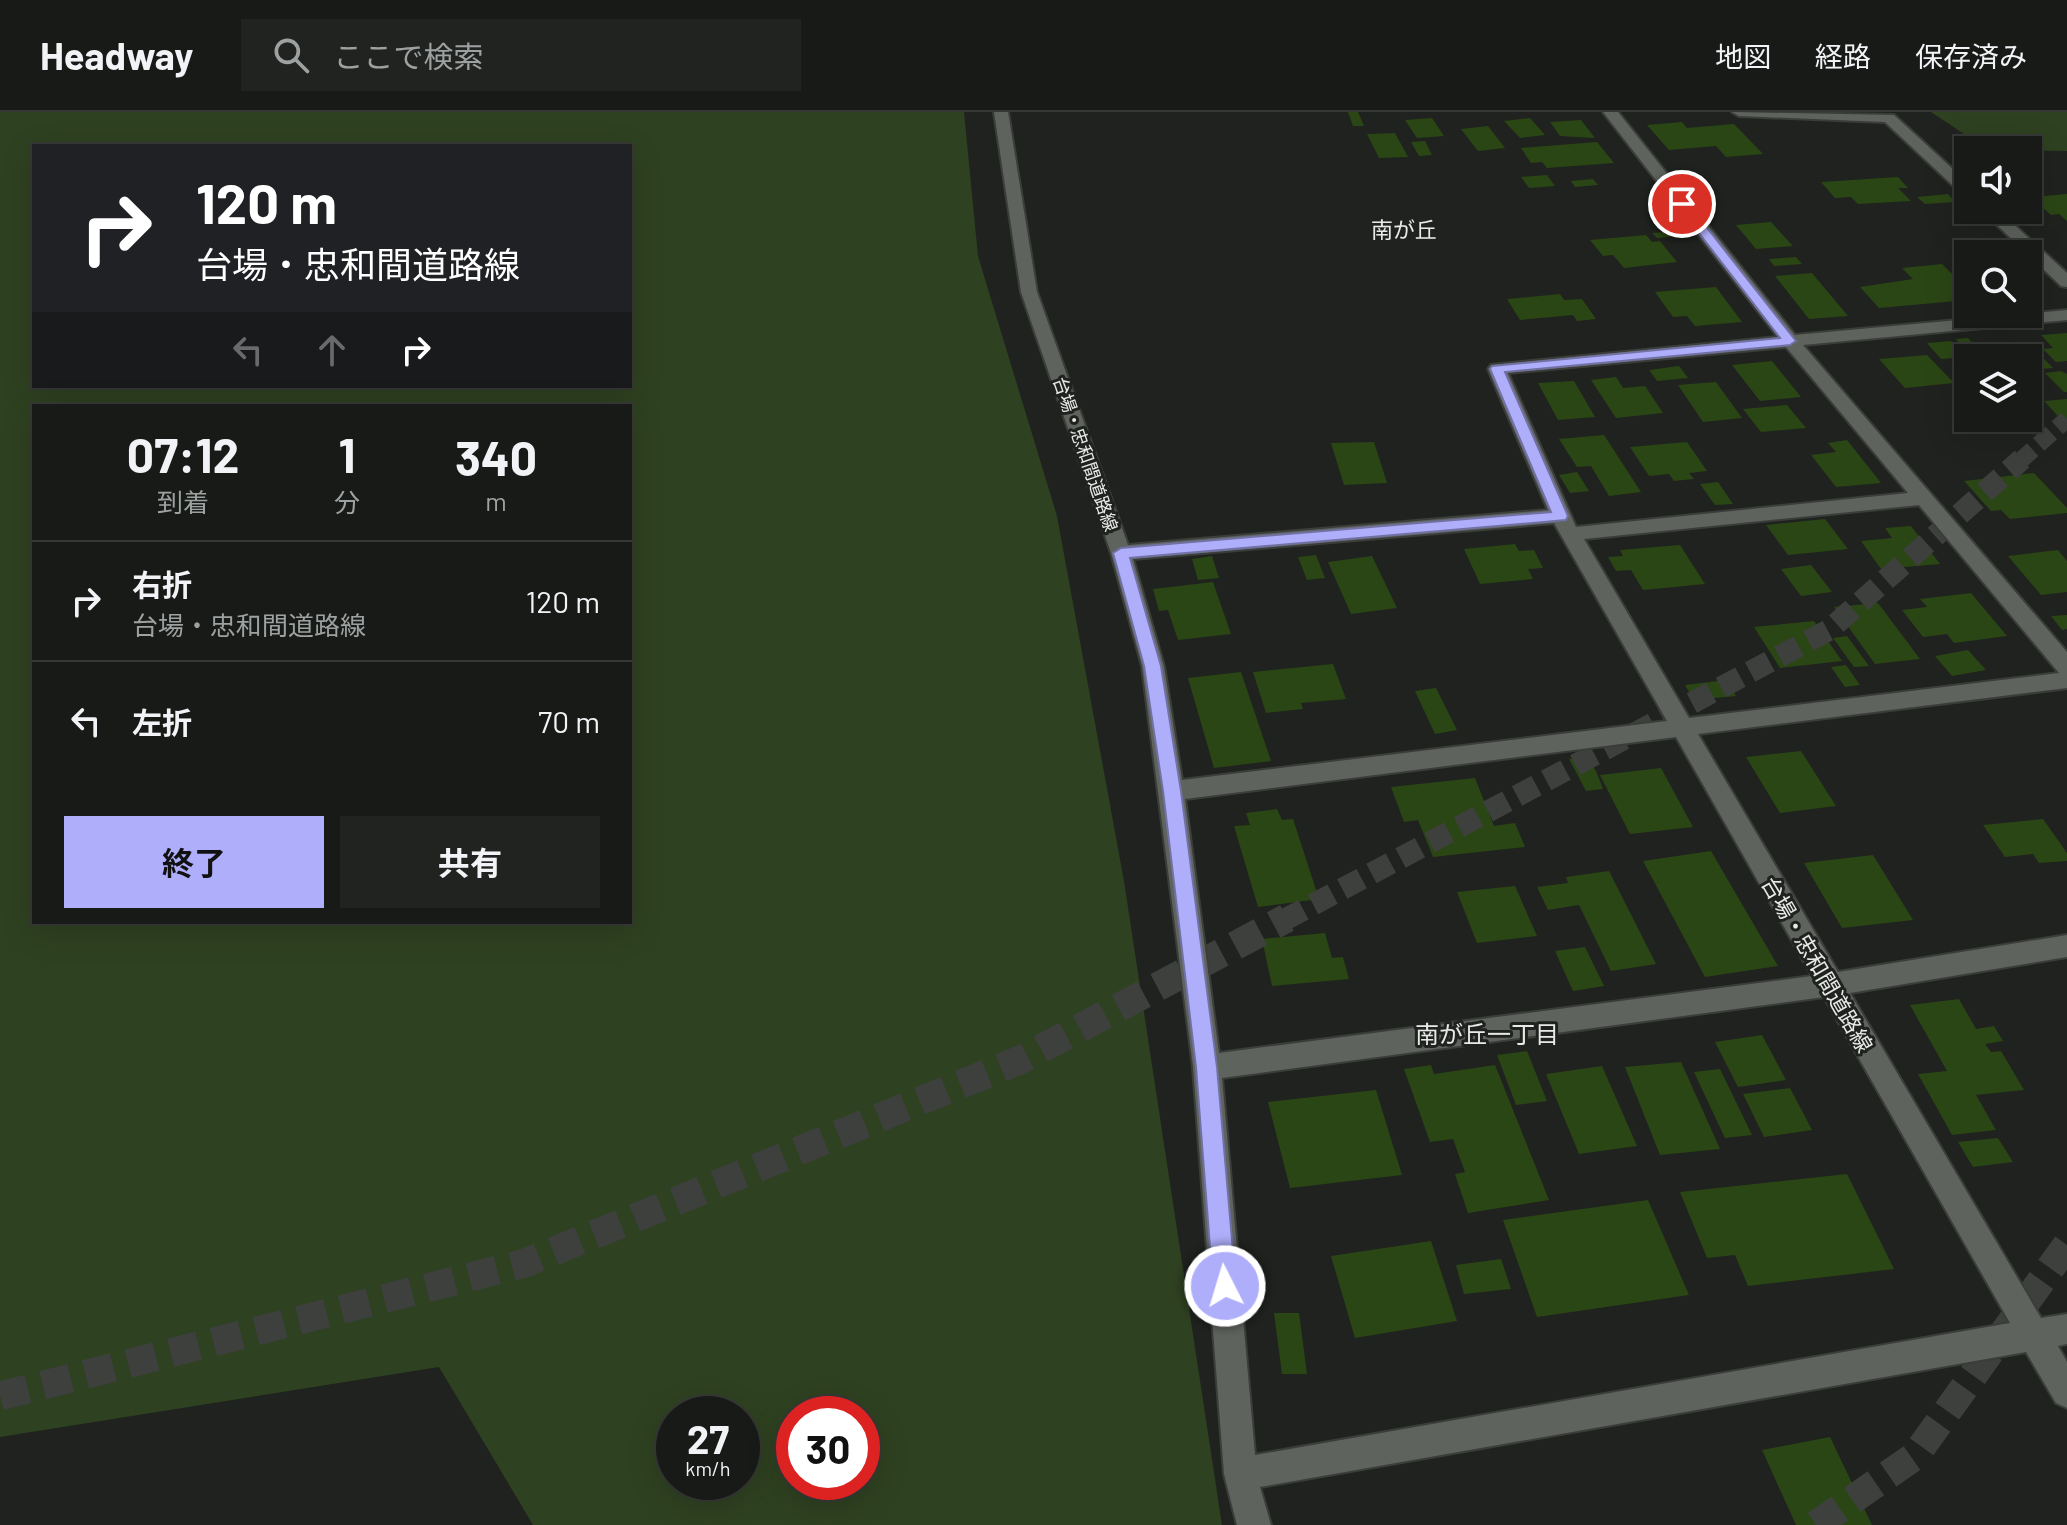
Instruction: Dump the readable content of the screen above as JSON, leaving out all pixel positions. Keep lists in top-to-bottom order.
{
  "streets": {
    "street": ["台場・忠和間道路線"]
  },
  "districts": ["南が丘", "南が丘一丁目"],
  "page": {
    "header": "Headway",
    "search": "ここで検索",
    "nav": ["地図", "経路", "保存済み"],
    "turn": ["120 m", "台場・忠和間道路線"],
    "eta": [
      "07:12",
      "到着",
      "1",
      "分",
      "340",
      "m"
    ],
    "list": [
      {
        "name": "右折",
        "note": "台場・忠和間道路線",
        "value": "120 m"
      },
      {
        "name": "左折",
        "value": "70 m"
      }
    ],
    "buttons": ["終了", "共有"],
    "speed": "27 km/h",
    "limit": "30"
  }
}
